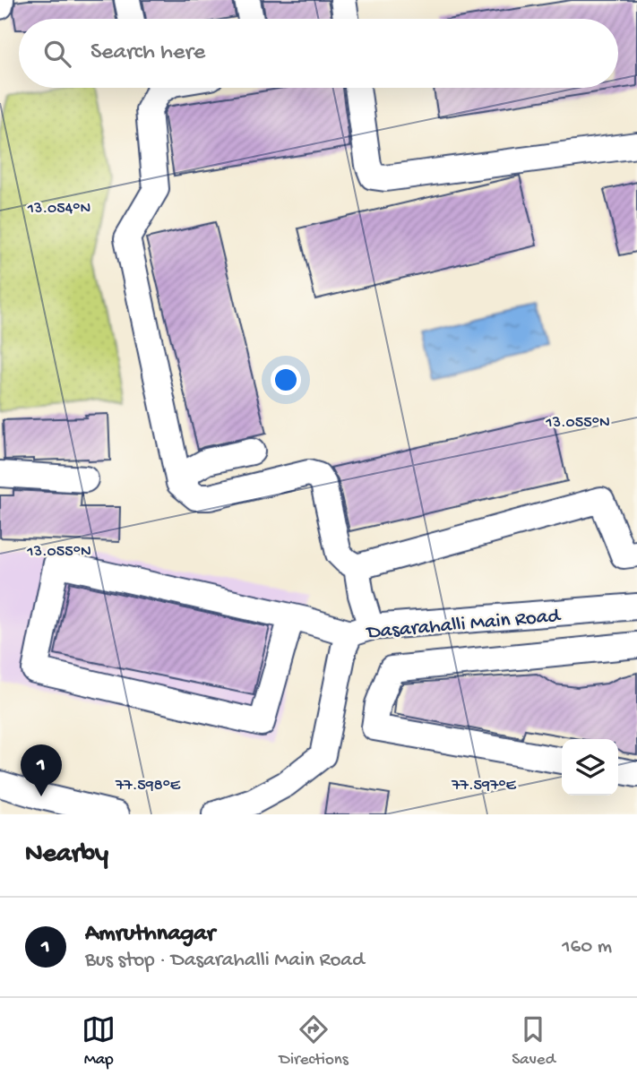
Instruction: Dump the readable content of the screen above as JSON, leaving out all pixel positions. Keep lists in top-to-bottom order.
{
  "streets": {
    "street": ["Dasarahalli Main Road"]
  },
  "page": {
    "search": "Search here",
    "pins": "1",
    "heading": "Nearby",
    "list": [
      {
        "mark": "1",
        "name": "Amruthnagar",
        "note": "Bus stop · Dasarahalli Main Road",
        "value": "160 m"
      }
    ],
    "nav": ["Map", "Directions", "Saved"]
  },
  "coordinates": [
    "13.054°N",
    "13.055°N",
    "77.598°E",
    "77.597°E"
  ]
}
